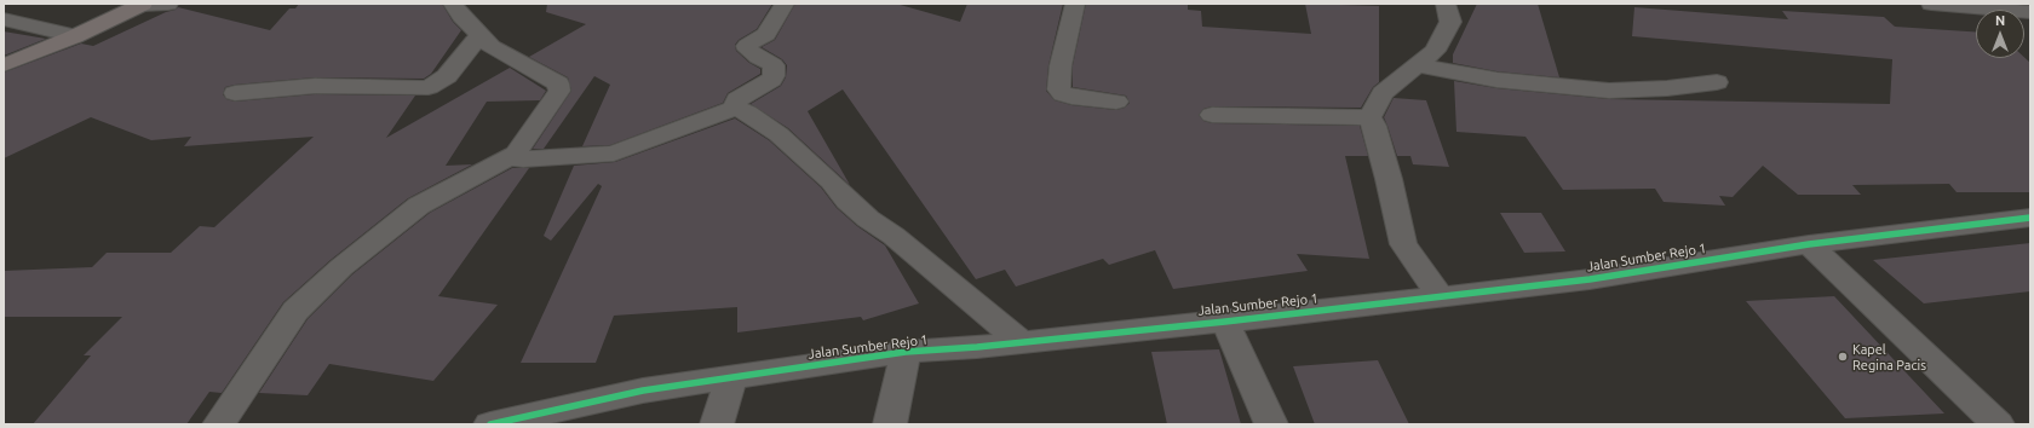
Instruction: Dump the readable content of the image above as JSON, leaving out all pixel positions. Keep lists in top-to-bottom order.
{
  "streets": {
    "street": ["Jalan Sumber Rejo 1"]
  },
  "places": ["Kapel Regina Pacis"],
  "north": "top"
}
